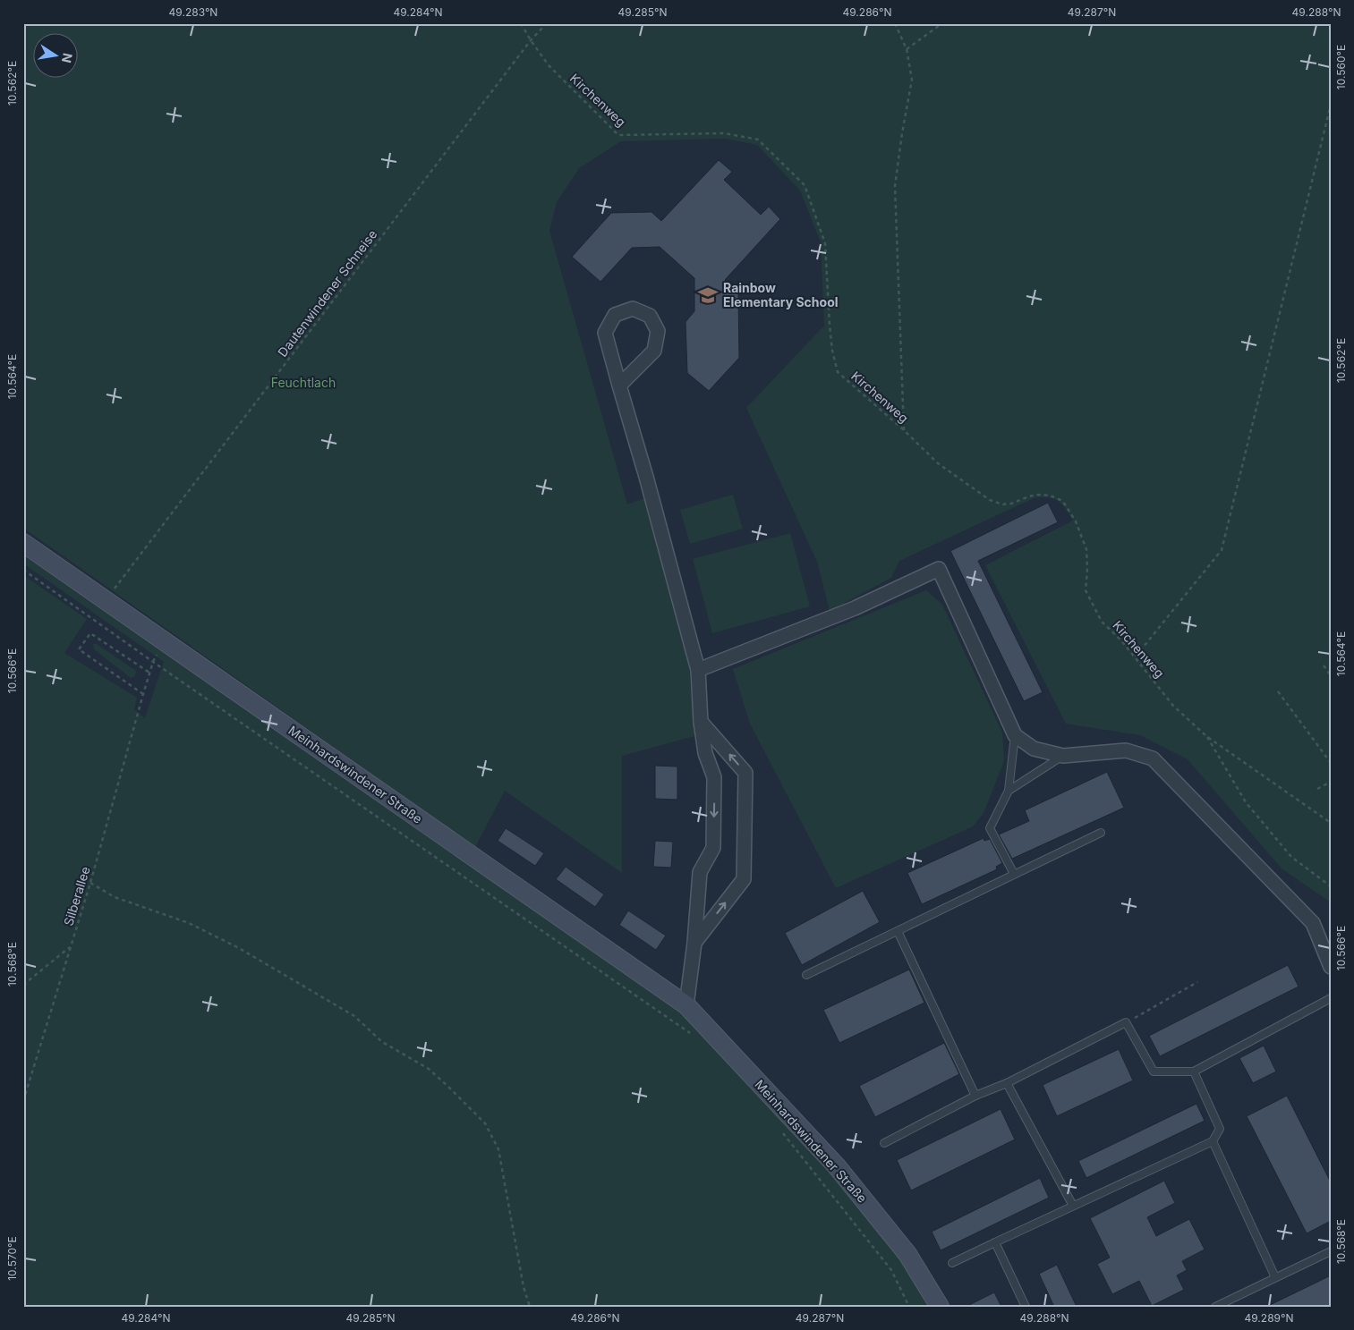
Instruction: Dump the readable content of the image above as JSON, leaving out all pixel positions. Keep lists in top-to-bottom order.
{
  "streets": {
    "street": ["Meinhardswindener Straße"],
    "path": ["Kirchenweg", "Dautenwindener Schneise", "Silberallee"]
  },
  "crossings": [
    ["Kirchenweg", "Dautenwindener Schneise"],
    ["Dautenwindener Schneise", "Meinhardswindener Straße"],
    ["Meinhardswindener Straße", "Silberallee"]
  ],
  "parks": ["Feuchtlach"],
  "places": {
    "school or university": ["Rainbow Elementary School"]
  },
  "north": "right",
  "coordinates": [
    "49.283°N",
    "49.284°N",
    "49.285°N",
    "49.286°N",
    "49.287°N",
    "49.288°N",
    "10.560°E",
    "10.562°E",
    "10.564°E",
    "10.566°E",
    "10.568°E",
    "10.570°E",
    "49.289°N"
  ]
}
